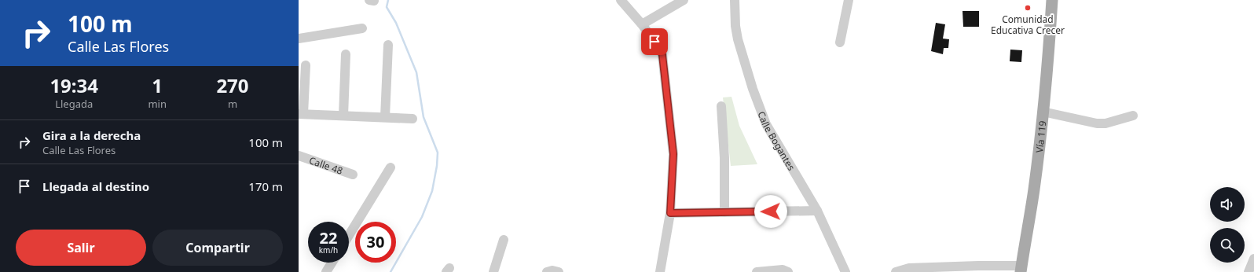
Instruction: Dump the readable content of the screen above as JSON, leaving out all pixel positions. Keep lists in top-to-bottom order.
{
  "streets": {
    "main road": ["Vía 119"],
    "street": ["Calle Bogantes", "Calle 48"]
  },
  "places": ["Comunidad Educativa Crecer"],
  "page": {
    "turn": ["100 m", "Calle Las Flores"],
    "eta": [
      "19:34",
      "Llegada",
      "1",
      "min",
      "270",
      "m"
    ],
    "list": [
      {
        "name": "Gira a la derecha",
        "note": "Calle Las Flores",
        "value": "100 m"
      },
      {
        "name": "Llegada al destino",
        "value": "170 m"
      }
    ],
    "speed": "22 km/h",
    "limit": "30",
    "buttons": ["Salir", "Compartir"]
  }
}
